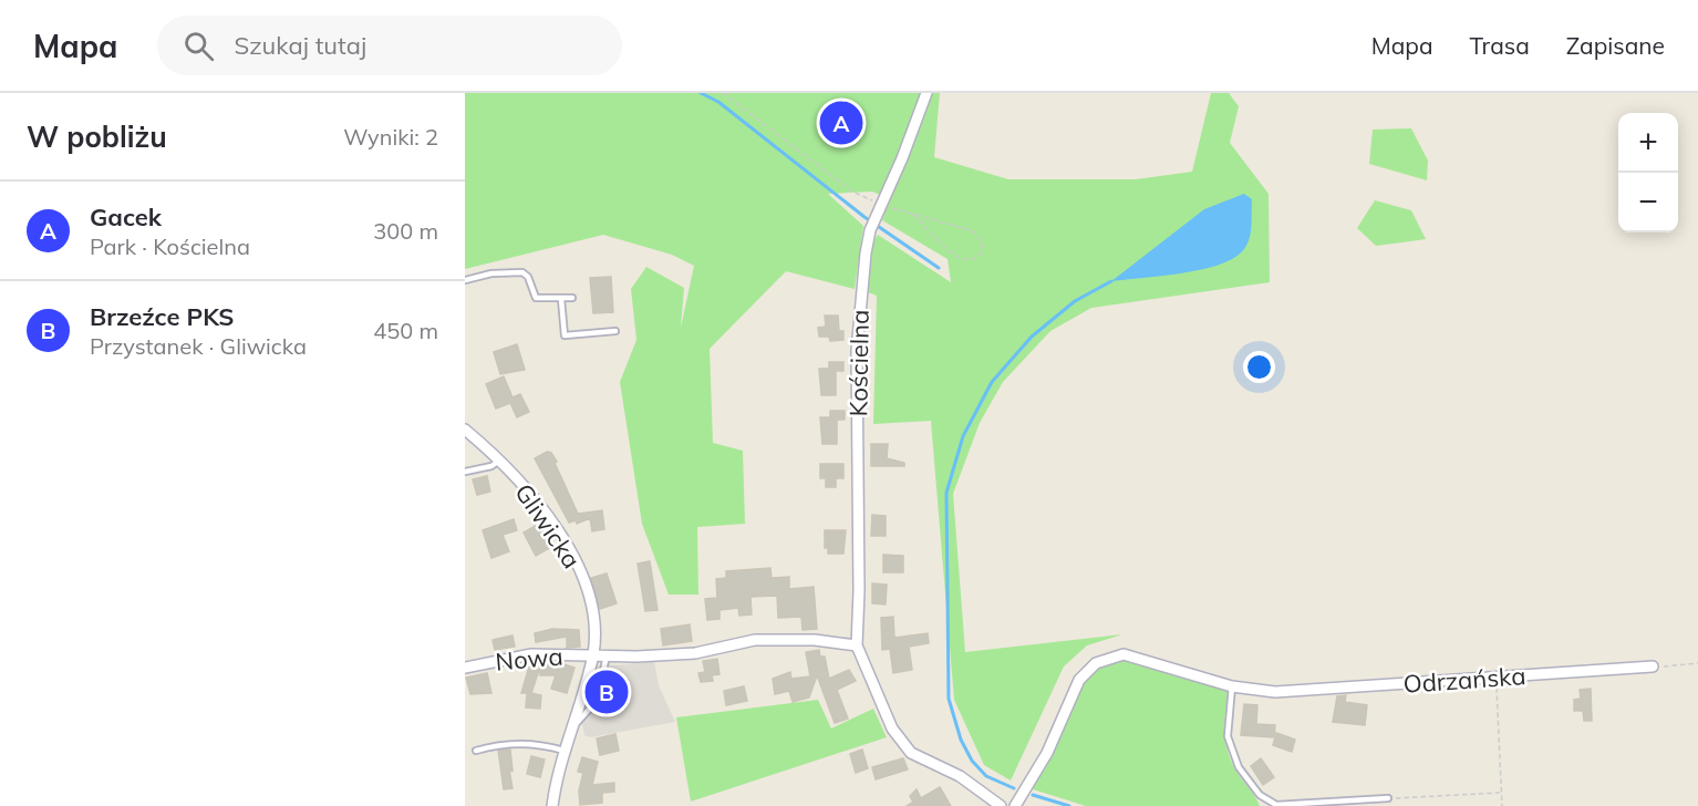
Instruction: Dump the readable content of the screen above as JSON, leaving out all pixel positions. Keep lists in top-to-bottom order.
{
  "streets": {
    "street": [
      "Kościelna",
      "Gliwicka",
      "Nowa",
      "Odrzańska"
    ]
  },
  "crossings": [
    ["Kościelna", "Nowa"],
    ["Gliwicka", "Nowa"]
  ],
  "page": {
    "header": "Mapa",
    "search": "Szukaj tutaj",
    "nav": ["Mapa", "Trasa", "Zapisane"],
    "heading": ["W pobliżu", "Wyniki: 2"],
    "pins": ["A", "B"],
    "map_buttons": ["+", "−"],
    "list": [
      {
        "mark": "A",
        "name": "Gacek",
        "note": "Park · Kościelna",
        "value": "300 m"
      },
      {
        "mark": "B",
        "name": "Brzeźce PKS",
        "note": "Przystanek · Gliwicka",
        "value": "450 m"
      }
    ]
  }
}
